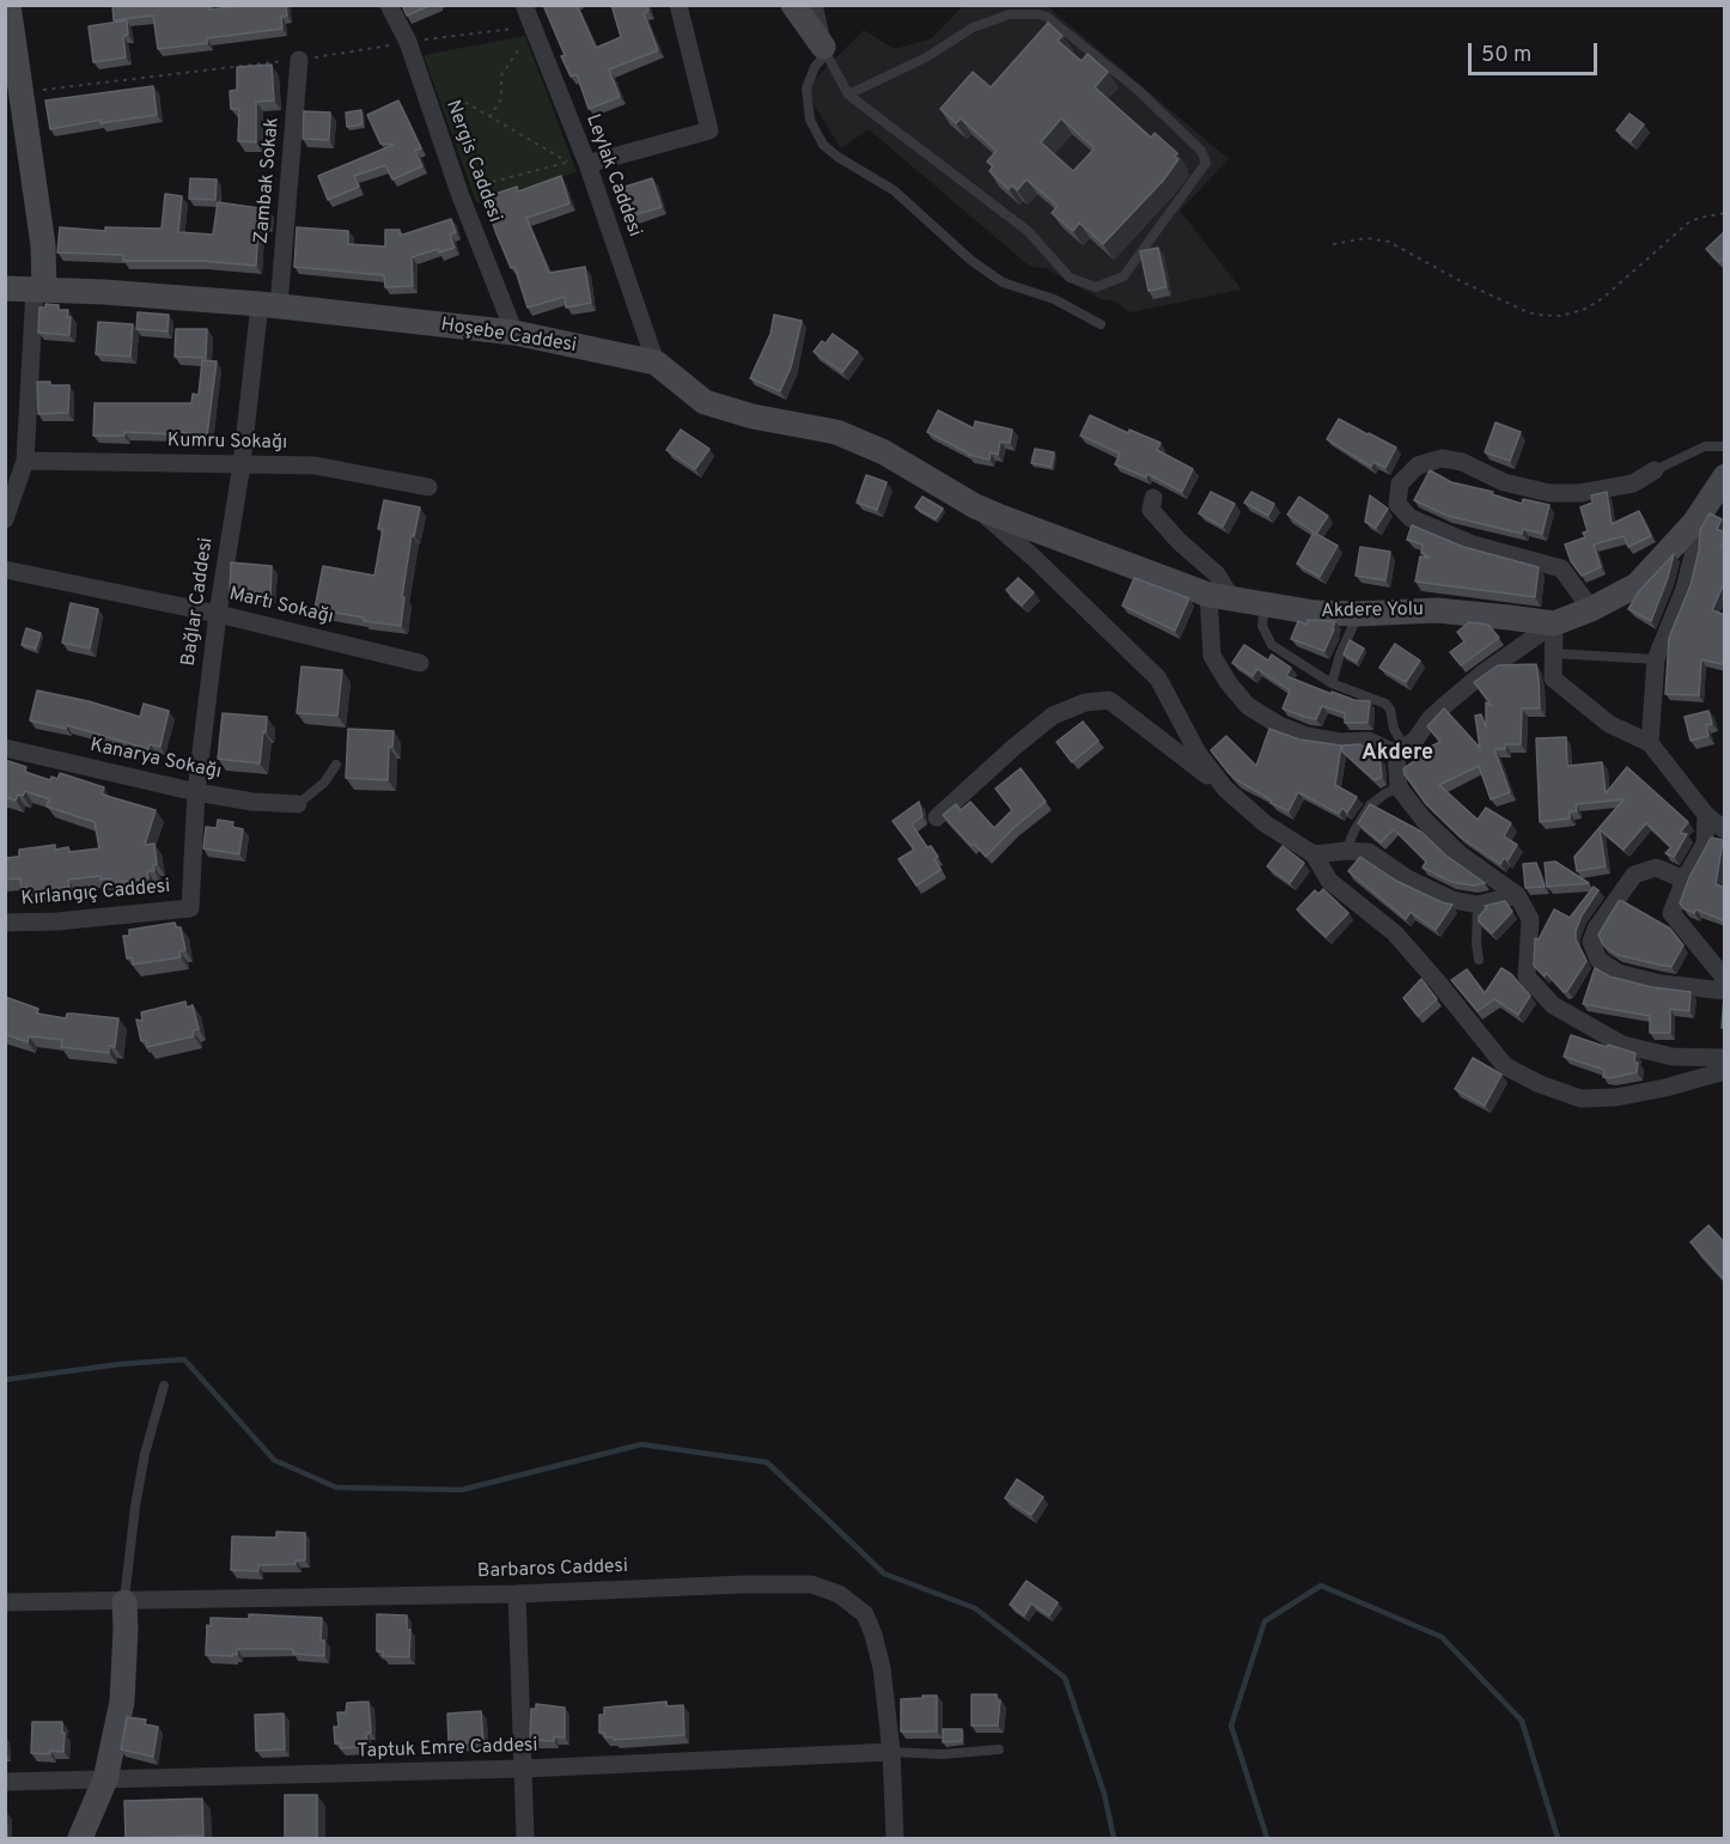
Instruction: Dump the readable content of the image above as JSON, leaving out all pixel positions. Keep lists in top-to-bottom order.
{
  "streets": {
    "street": [
      "Nergis Caddesi",
      "Leylak Caddesi",
      "Zambak Sokak",
      "Hoşebe Caddesi",
      "Kumru Sokağı",
      "Bağlar Caddesi",
      "Martı Sokağı",
      "Akdere Yolu",
      "Kanarya Sokağı",
      "Kırlangıç Caddesi",
      "Barbaros Caddesi",
      "Taptuk Emre Caddesi"
    ]
  },
  "crossings": [
    ["Nergis Caddesi", "Hoşebe Caddesi"],
    ["Leylak Caddesi", "Hoşebe Caddesi"],
    ["Zambak Sokak", "Hoşebe Caddesi"],
    ["Zambak Sokak", "Bağlar Caddesi"],
    ["Hoşebe Caddesi", "Bağlar Caddesi"],
    ["Hoşebe Caddesi", "Akdere Yolu"],
    ["Kumru Sokağı", "Bağlar Caddesi"],
    ["Bağlar Caddesi", "Martı Sokağı"],
    ["Bağlar Caddesi", "Kanarya Sokağı"],
    ["Bağlar Caddesi", "Kırlangıç Caddesi"],
    ["Barbaros Caddesi", "Taptuk Emre Caddesi"]
  ],
  "districts": ["Akdere"],
  "scale_bar": "50 m"
}
